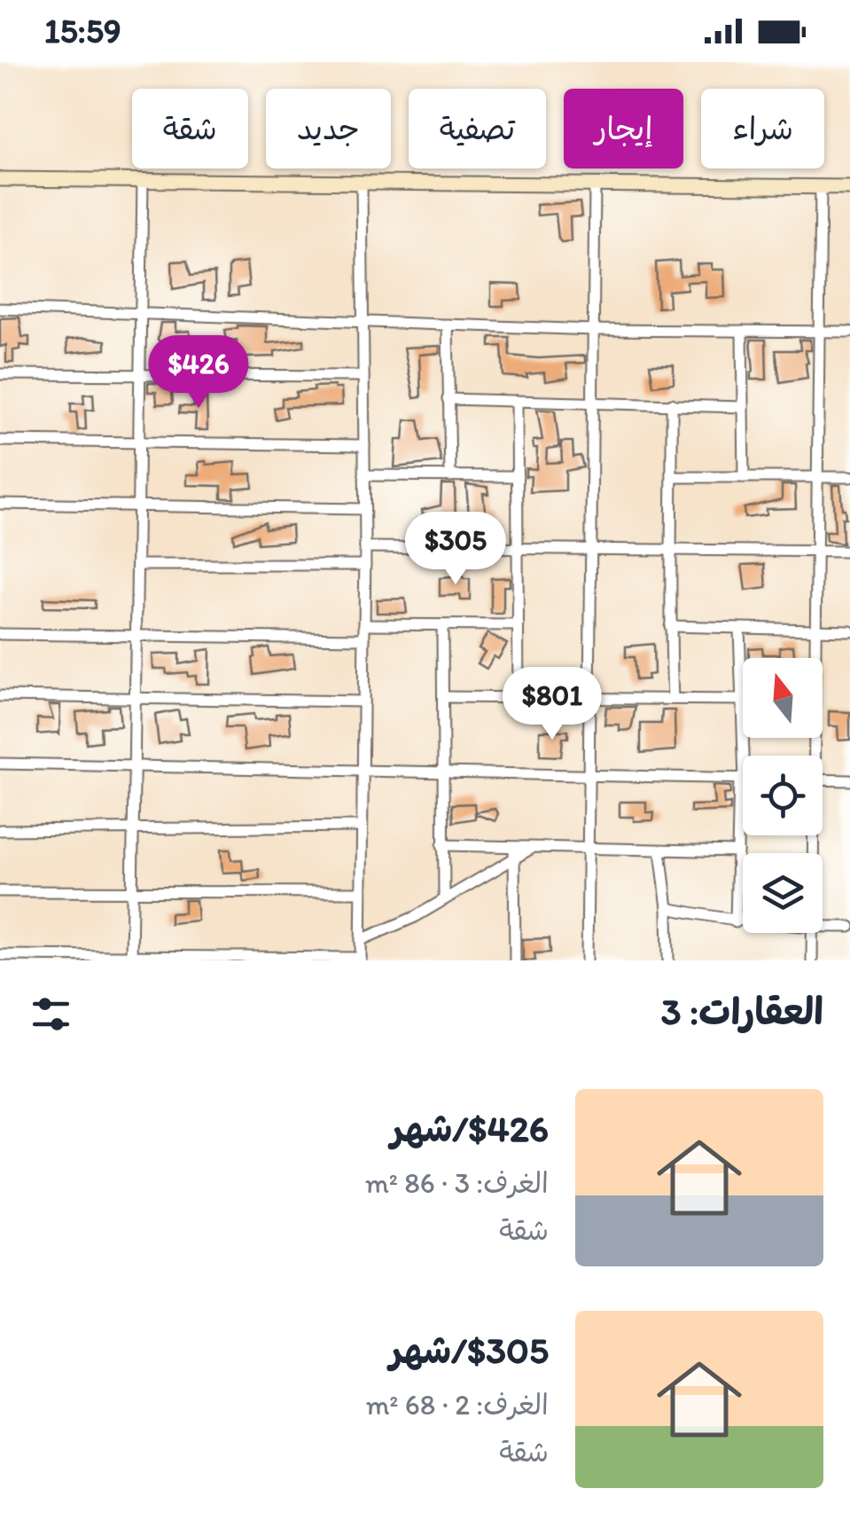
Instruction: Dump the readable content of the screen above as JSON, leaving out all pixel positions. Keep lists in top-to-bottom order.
{
  "north": "top",
  "page": {
    "status": "15:59",
    "chip": [
      "شراء",
      "إيجار",
      "تصفية",
      "جديد",
      "شقة"
    ],
    "price": ["$426", "$305", "$801"],
    "heading": "العقارات: 3",
    "list": [
      {
        "name": "$426/شهر",
        "note": "الغرف: 3 · 86 m² · شقة"
      },
      {
        "name": "$305/شهر",
        "note": "الغرف: 2 · 68 m² · شقة"
      }
    ]
  }
}
